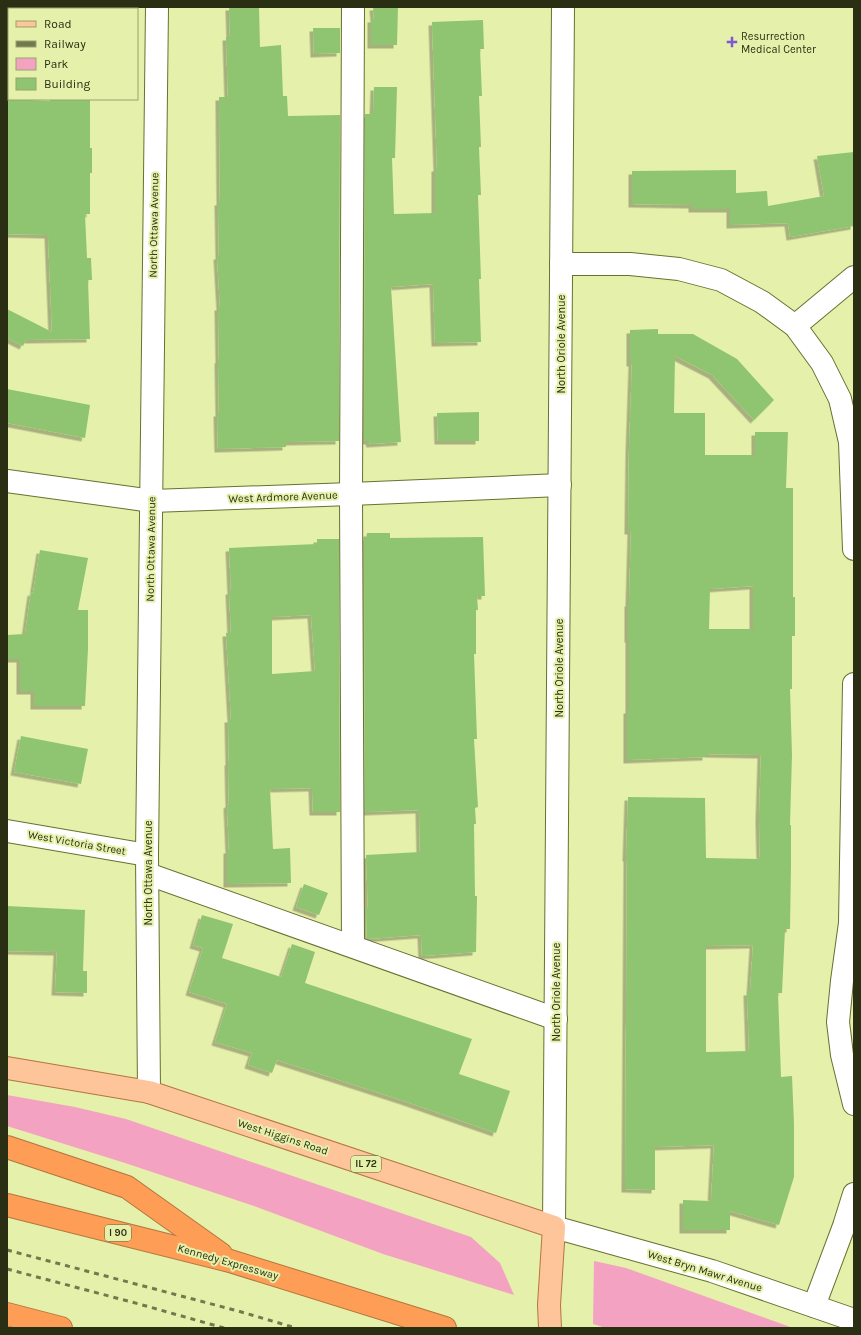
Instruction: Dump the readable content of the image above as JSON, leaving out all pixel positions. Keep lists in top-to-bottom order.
{
  "streets": {
    "highway": ["I 90", "Kennedy Expressway"],
    "main road": ["North Oriole Avenue", "West Higgins Road", "IL 72"],
    "street": [
      "North Ottawa Avenue",
      "West Ardmore Avenue",
      "West Victoria Street",
      "West Bryn Mawr Avenue"
    ]
  },
  "crossings": [
    ["North Ottawa Avenue", "West Ardmore Avenue"],
    ["North Ottawa Avenue", "West Victoria Street"],
    ["North Ottawa Avenue", "West Higgins Road"],
    ["North Oriole Avenue", "West Ardmore Avenue"],
    ["North Oriole Avenue", "West Victoria Street"],
    ["North Oriole Avenue", "West Higgins Road"],
    ["North Oriole Avenue", "West Bryn Mawr Avenue"],
    ["West Higgins Road", "West Bryn Mawr Avenue"]
  ],
  "places": {
    "health": ["Resurrection Medical Center"]
  },
  "legend": [
    "Road",
    "Railway",
    "Park",
    "Building"
  ]
}
